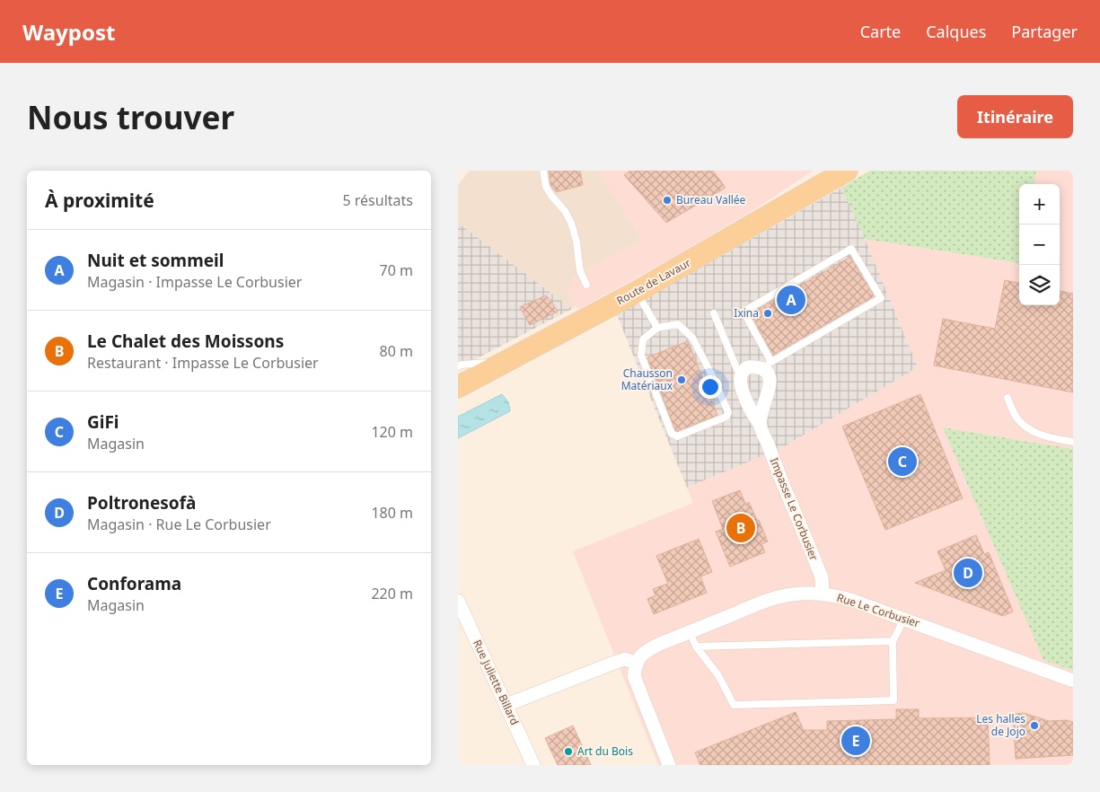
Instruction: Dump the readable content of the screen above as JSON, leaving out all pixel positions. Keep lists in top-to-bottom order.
{
  "streets": {
    "main road": ["Route de Lavaur"],
    "street": ["Impasse Le Corbusier", "Rue Le Corbusier", "Rue Juliette Billard"]
  },
  "crossings": [
    ["Impasse Le Corbusier", "Rue Le Corbusier"]
  ],
  "places": [
    "Bureau Vallée",
    "Ixina",
    "Chausson Matériaux",
    "Les halles de Jojo",
    "Art du Bois"
  ],
  "page": {
    "header": "Waypost",
    "nav": ["Carte", "Calques", "Partager"],
    "buttons": "Itinéraire",
    "title": "Nous trouver",
    "heading": ["À proximité", "5 résultats"],
    "map_buttons": ["+", "−"],
    "list": [
      {
        "mark": "A",
        "name": "Nuit et sommeil",
        "note": "Magasin · Impasse Le Corbusier",
        "value": "70 m"
      },
      {
        "mark": "B",
        "name": "Le Chalet des Moissons",
        "note": "Restaurant · Impasse Le Corbusier",
        "value": "80 m"
      },
      {
        "mark": "C",
        "name": "GiFi",
        "note": "Magasin",
        "value": "120 m"
      },
      {
        "mark": "D",
        "name": "Poltronesofà",
        "note": "Magasin · Rue Le Corbusier",
        "value": "180 m"
      },
      {
        "mark": "E",
        "name": "Conforama",
        "note": "Magasin",
        "value": "220 m"
      }
    ],
    "pins": [
      "A",
      "C",
      "B",
      "D",
      "E"
    ]
  }
}
